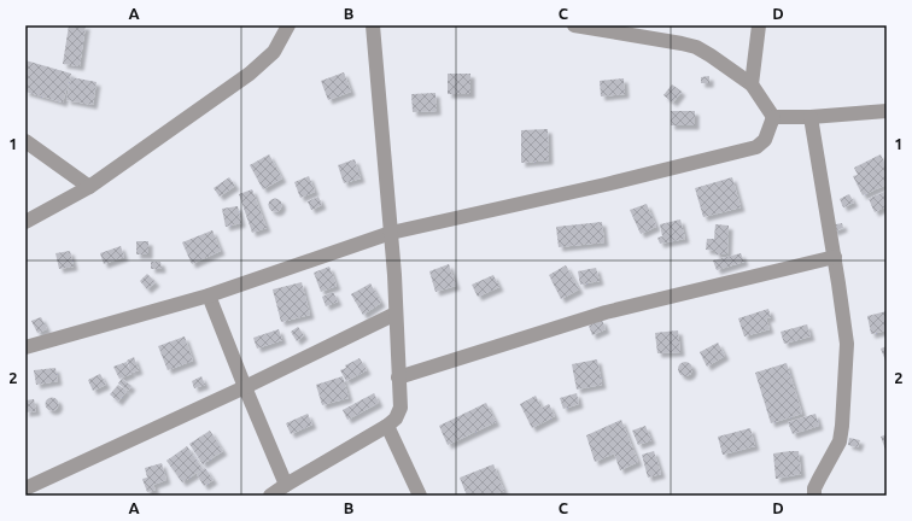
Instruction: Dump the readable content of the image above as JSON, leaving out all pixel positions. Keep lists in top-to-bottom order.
{
  "grid": {
    "columns": [
      "A",
      "B",
      "C",
      "D"
    ],
    "rows": ["1", "2"]
  }
}
